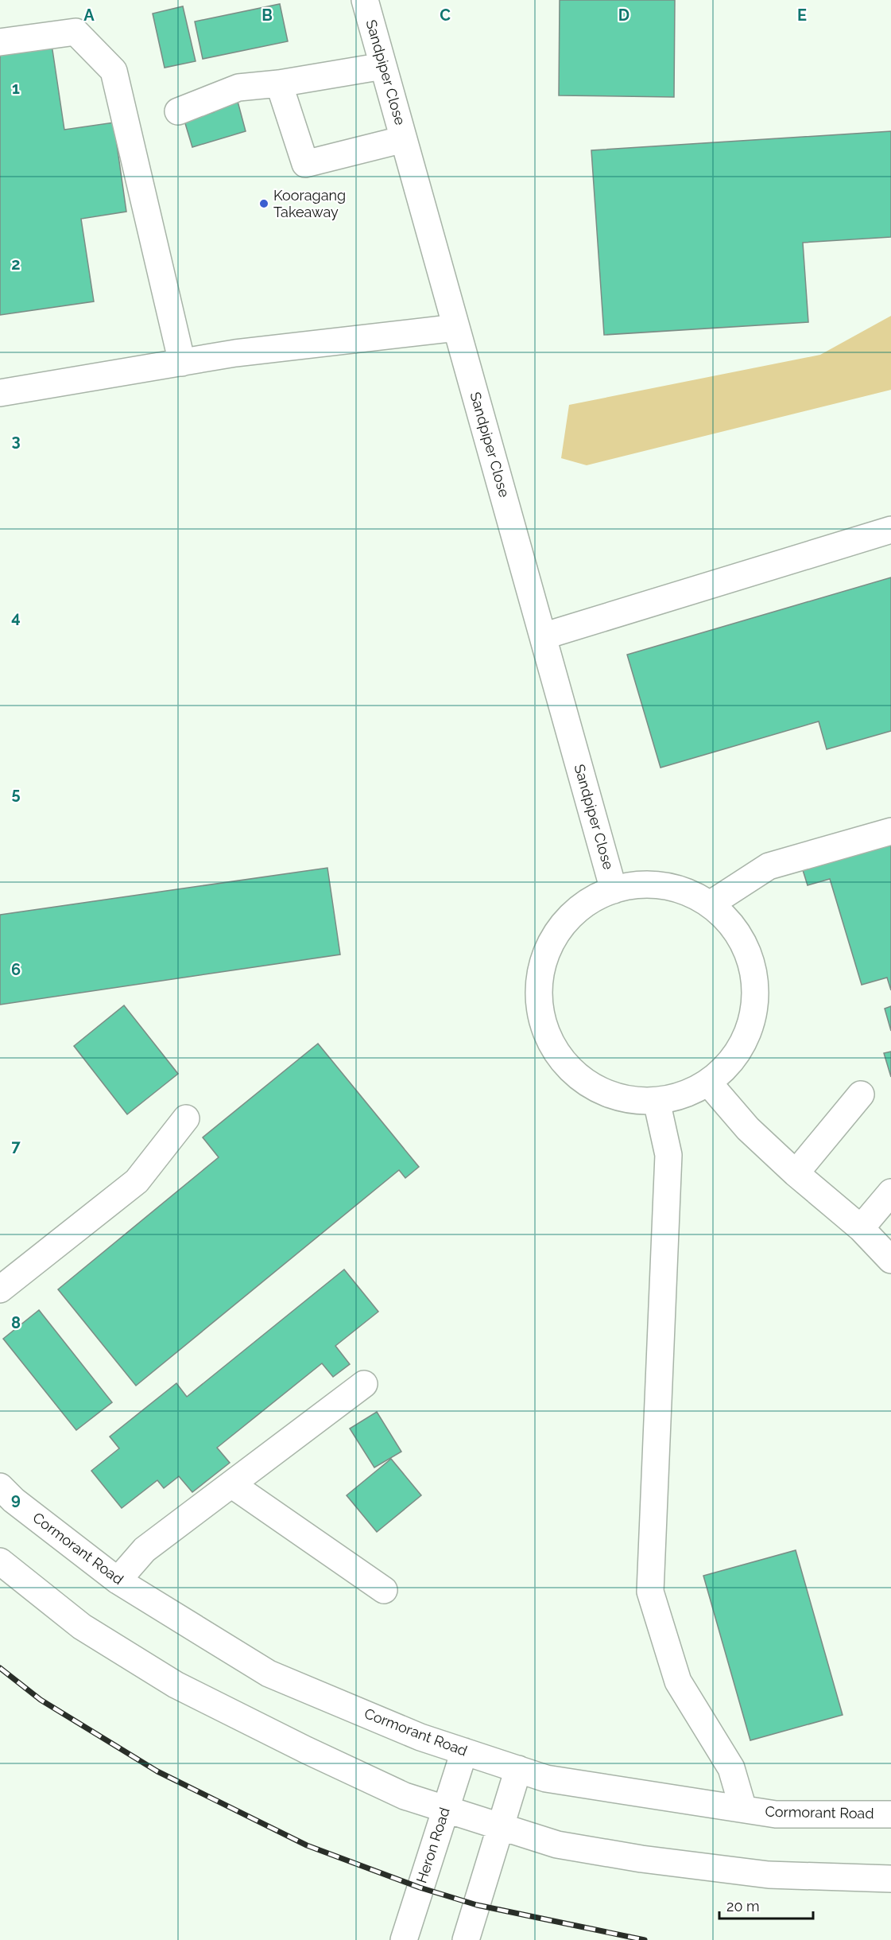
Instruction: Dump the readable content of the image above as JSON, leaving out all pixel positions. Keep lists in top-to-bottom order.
{
  "streets": {
    "street": ["Sandpiper Close", "Cormorant Road", "Heron Road"]
  },
  "crossings": [
    ["Cormorant Road", "Heron Road"]
  ],
  "places": ["Kooragang Takeaway"],
  "scale_bar": "20 m",
  "grid": {
    "columns": [
      "A",
      "B",
      "C",
      "D",
      "E"
    ],
    "rows": [
      "1",
      "2",
      "3",
      "4",
      "5",
      "6",
      "7",
      "8",
      "9"
    ]
  }
}
